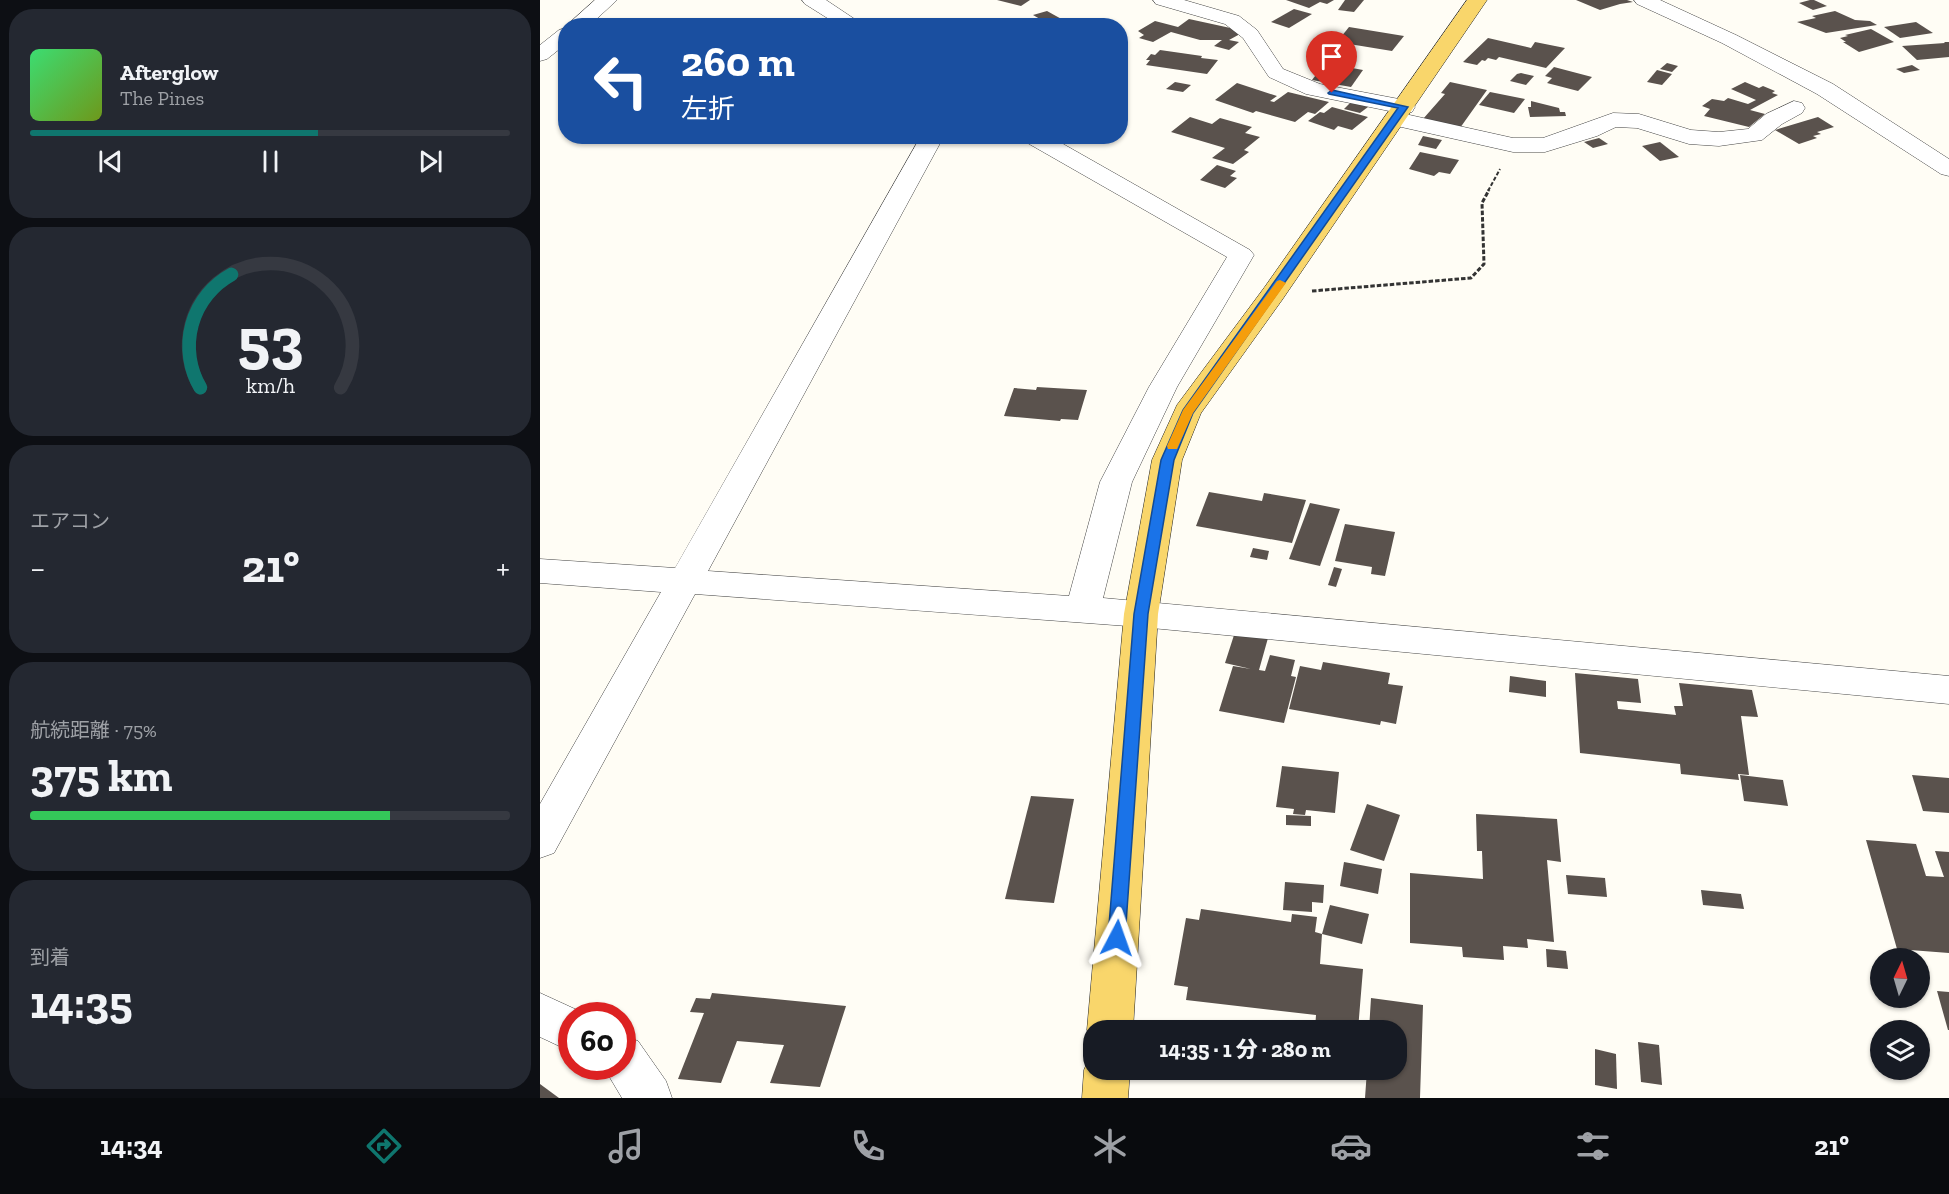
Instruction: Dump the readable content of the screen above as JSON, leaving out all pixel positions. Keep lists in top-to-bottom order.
{
  "north": "top",
  "page": {
    "turn": ["260 m", "左折"],
    "song": ["Afterglow", "The Pines"],
    "tile": [
      "エアコン",
      ["航続距離 · 75%", "375 km"],
      ["到着", "14:35"]
    ],
    "heat": ["−", "21°", "+"],
    "limit": "60",
    "trip": "14:35 · 1 分 · 280 m",
    "tabs": ["14:34", "21°"],
    "gauge": ["53", "km/h"]
  }
}
